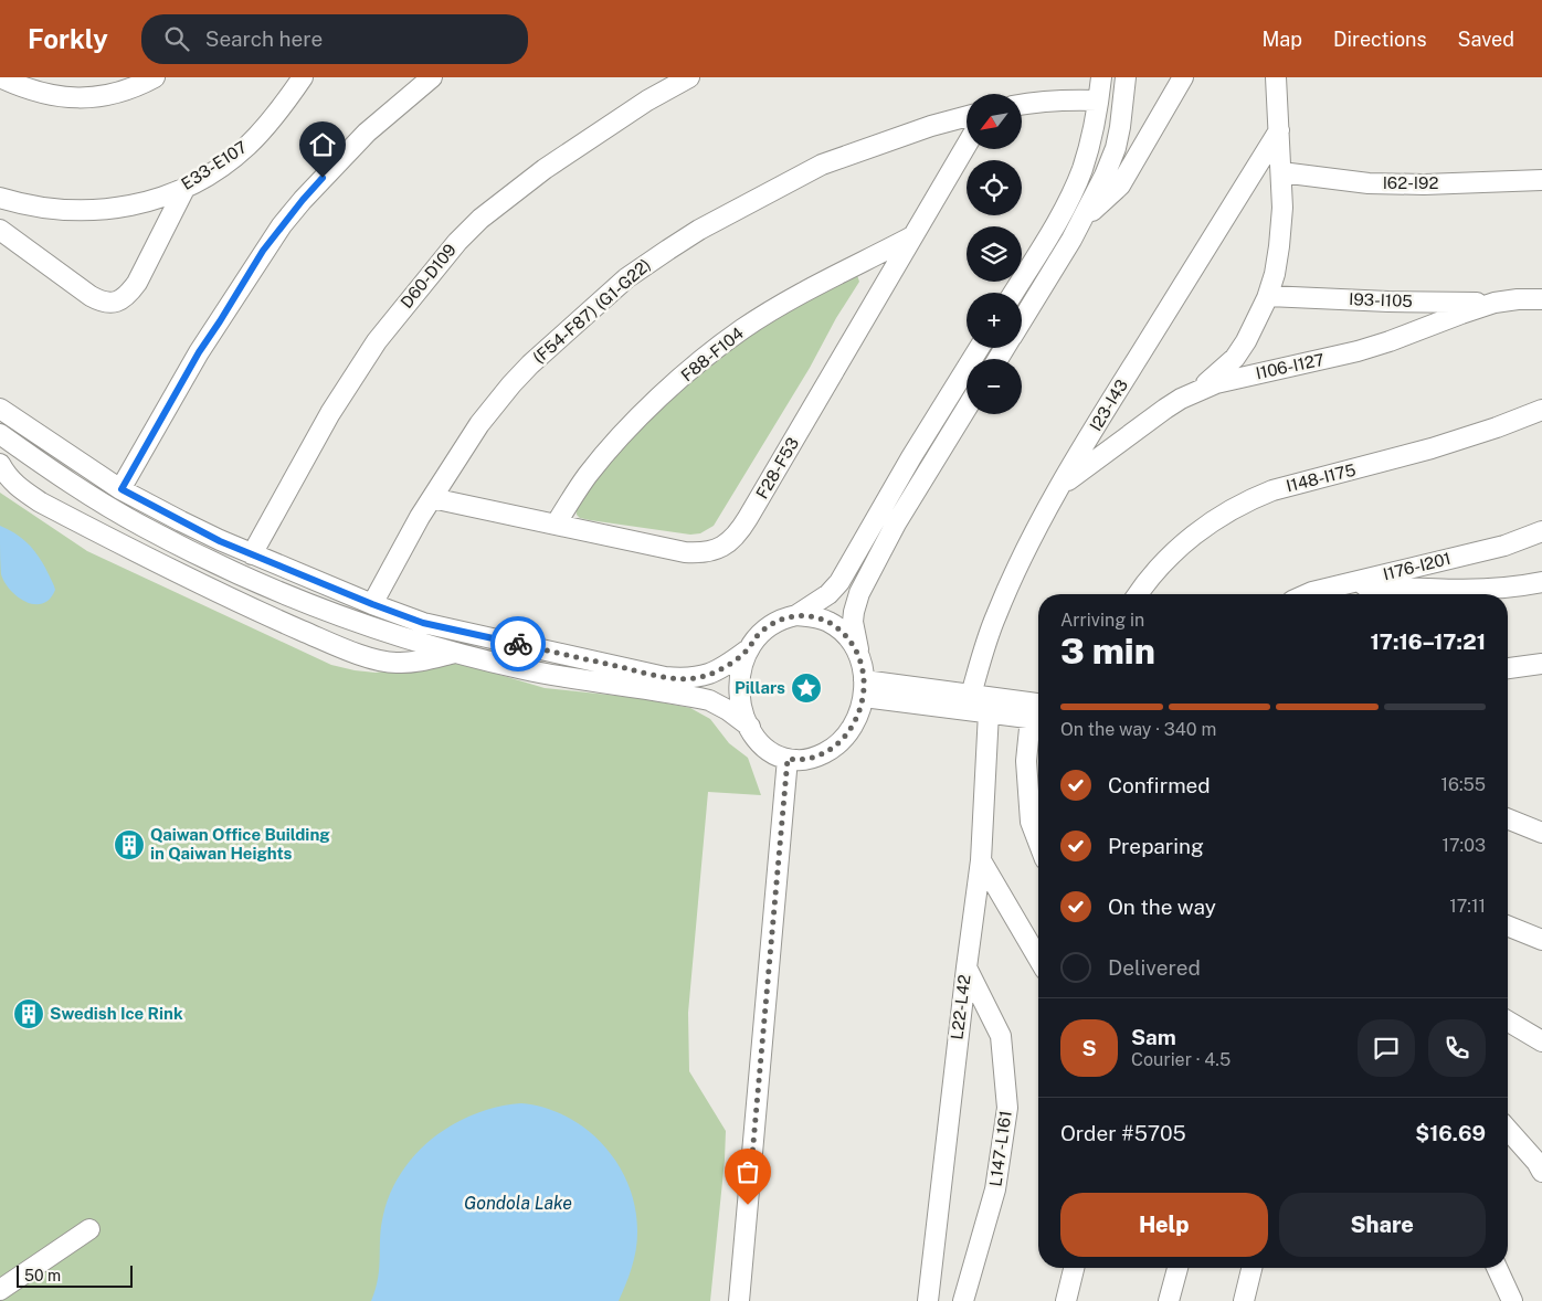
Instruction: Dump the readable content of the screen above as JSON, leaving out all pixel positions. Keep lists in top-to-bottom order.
{
  "streets": {
    "street": [
      "E33-E107",
      "I62-I92",
      "D60-D109",
      "I93-I105",
      "(F54-F87) (G1-G22)",
      "F88-F104",
      "I106-I127",
      "I23-I43",
      "F28-F53",
      "I148-I175",
      "I176-I201",
      "L22-L42",
      "L147-L161"
    ]
  },
  "crossings": [
    ["I93-I105", "I106-I127"],
    ["(F54-F87) (G1-G22)", "F28-F53"],
    ["F88-F104", "F28-F53"],
    ["I106-I127", "I23-I43"],
    ["L22-L42", "L147-L161"]
  ],
  "water": ["Gondola Lake"],
  "places": {
    "place": ["Pillars"],
    "building": ["Qaiwan Office Building in Qaiwan Heights", "Swedish Ice Rink"]
  },
  "scale_bar": "50 m",
  "north": "bottom left",
  "page": {
    "header": "Forkly",
    "search": "Search here",
    "nav": ["Map", "Directions", "Saved"],
    "map_buttons": ["+", "−"],
    "heading": ["3 min", "Arriving in", "17:16–17:21"],
    "panel": [
      "Sam",
      "Courier · 4.5",
      "Order #5705",
      "$16.69"
    ],
    "bar": "On the way · 340 m",
    "list": [
      ["Confirmed", "16:55"],
      ["Preparing", "17:03"],
      ["On the way", "17:11"],
      "Delivered"
    ],
    "round": "S",
    "buttons": ["Help", "Share"],
    "scale": "50 m"
  }
}
